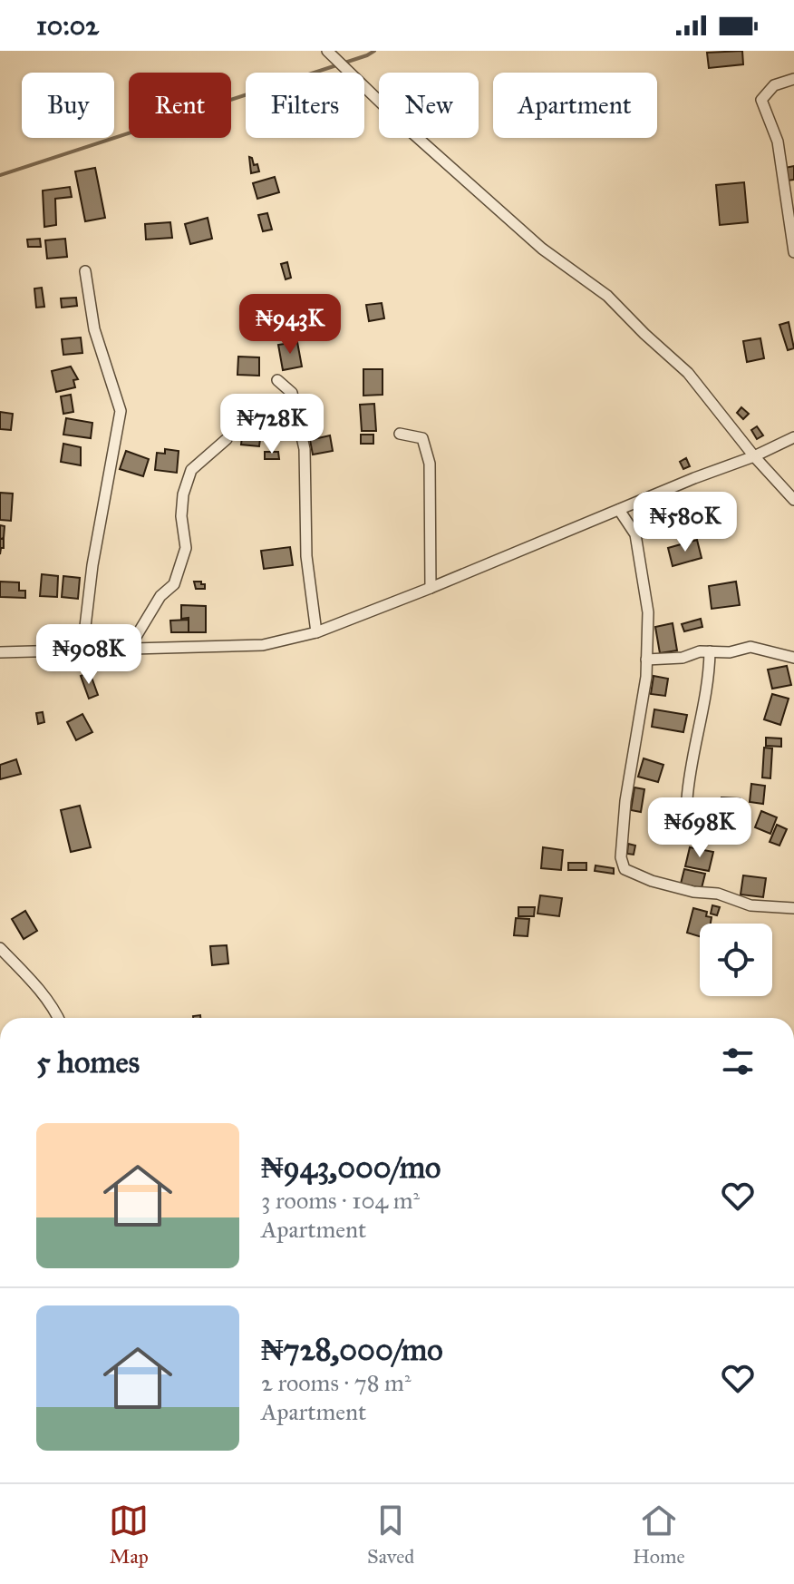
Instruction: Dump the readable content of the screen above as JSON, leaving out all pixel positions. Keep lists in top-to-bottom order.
{
  "page": {
    "status": "10:02",
    "chip": [
      "Buy",
      "Rent",
      "Filters",
      "New",
      "Apartment"
    ],
    "price": [
      "₦943K",
      "₦728K",
      "₦580K",
      "₦908K",
      "₦698K"
    ],
    "heading": "5 homes",
    "list": [
      {
        "name": "₦943,000/mo",
        "note": "3 rooms · 104 m² · Apartment"
      },
      {
        "name": "₦728,000/mo",
        "note": "2 rooms · 78 m² · Apartment"
      }
    ],
    "tabs": ["Map", "Saved", "Home"]
  }
}
